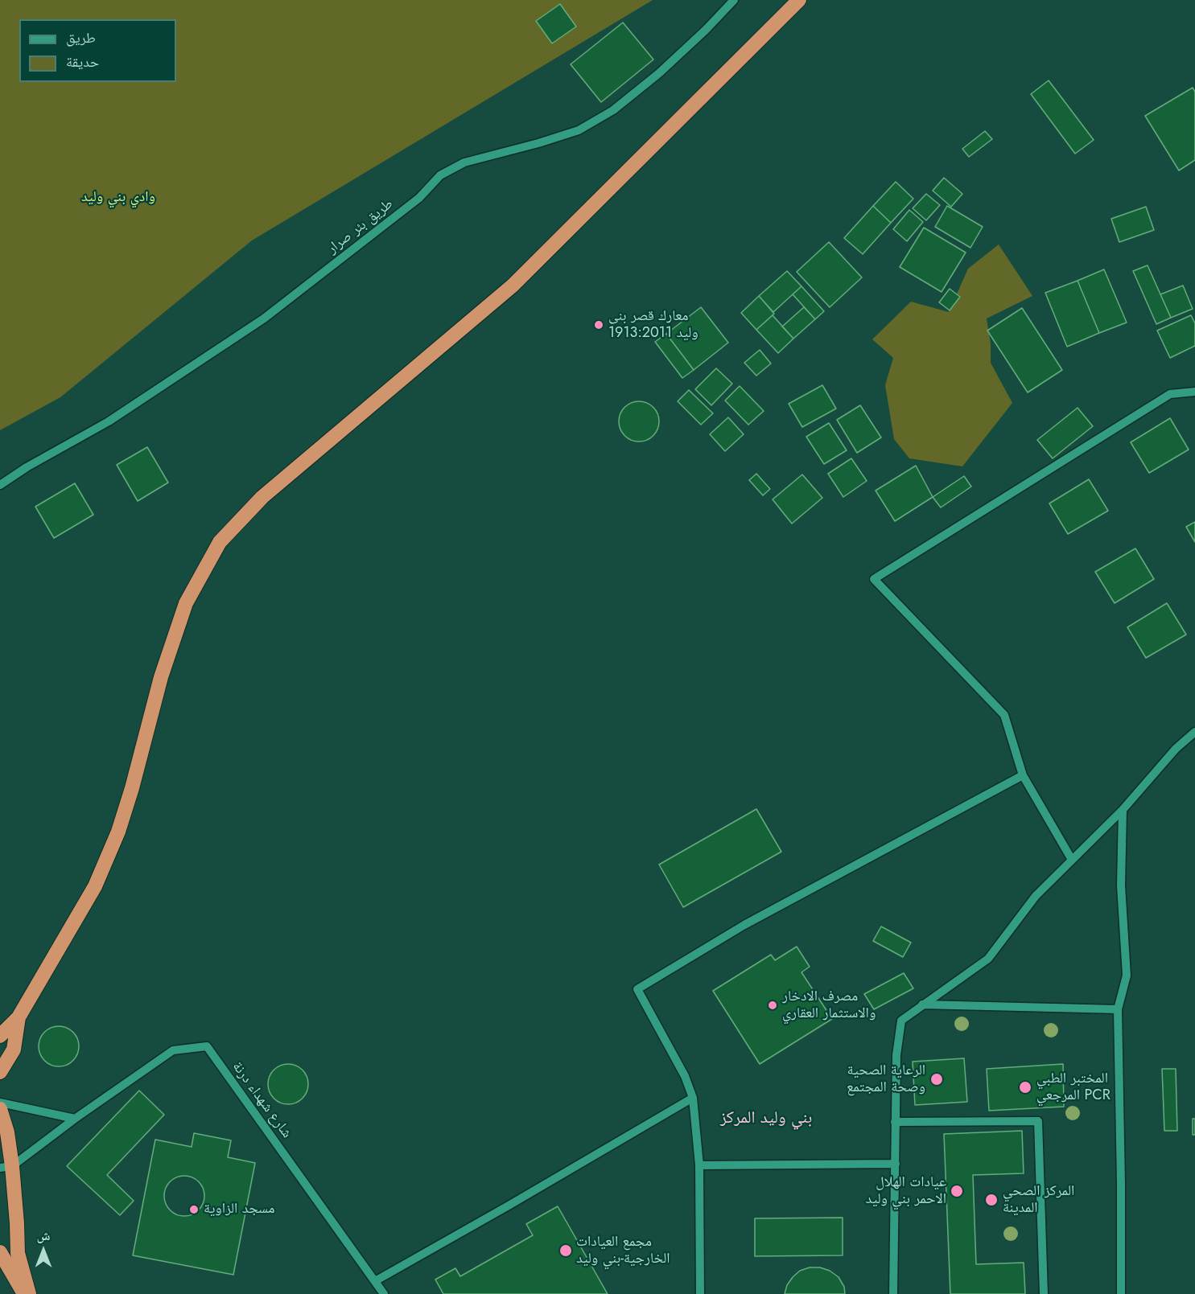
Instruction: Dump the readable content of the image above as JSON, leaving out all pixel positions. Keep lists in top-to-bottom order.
{
  "streets": {
    "street": ["طريق بئر صرار", "شارع شهداء درنة"]
  },
  "districts": ["بني وليد المركز"],
  "parks": ["وادي بني وليد"],
  "places": [
    "معارك قصر بني وليد 1913:2011",
    "مصرف الادخار والاستثمار العقاري",
    "الرعاية الصحية وصحة المجتمع",
    "المختبر الطبي المرجعي PCR",
    "عيادات الهلال الاحمر بني وليد",
    "المركز الصحي المدينة",
    "مسجد الزاوية",
    "مجمع العيادات الخارجية-بني وليد"
  ],
  "legend": ["طريق", "حديقة"],
  "north": "top"
}
